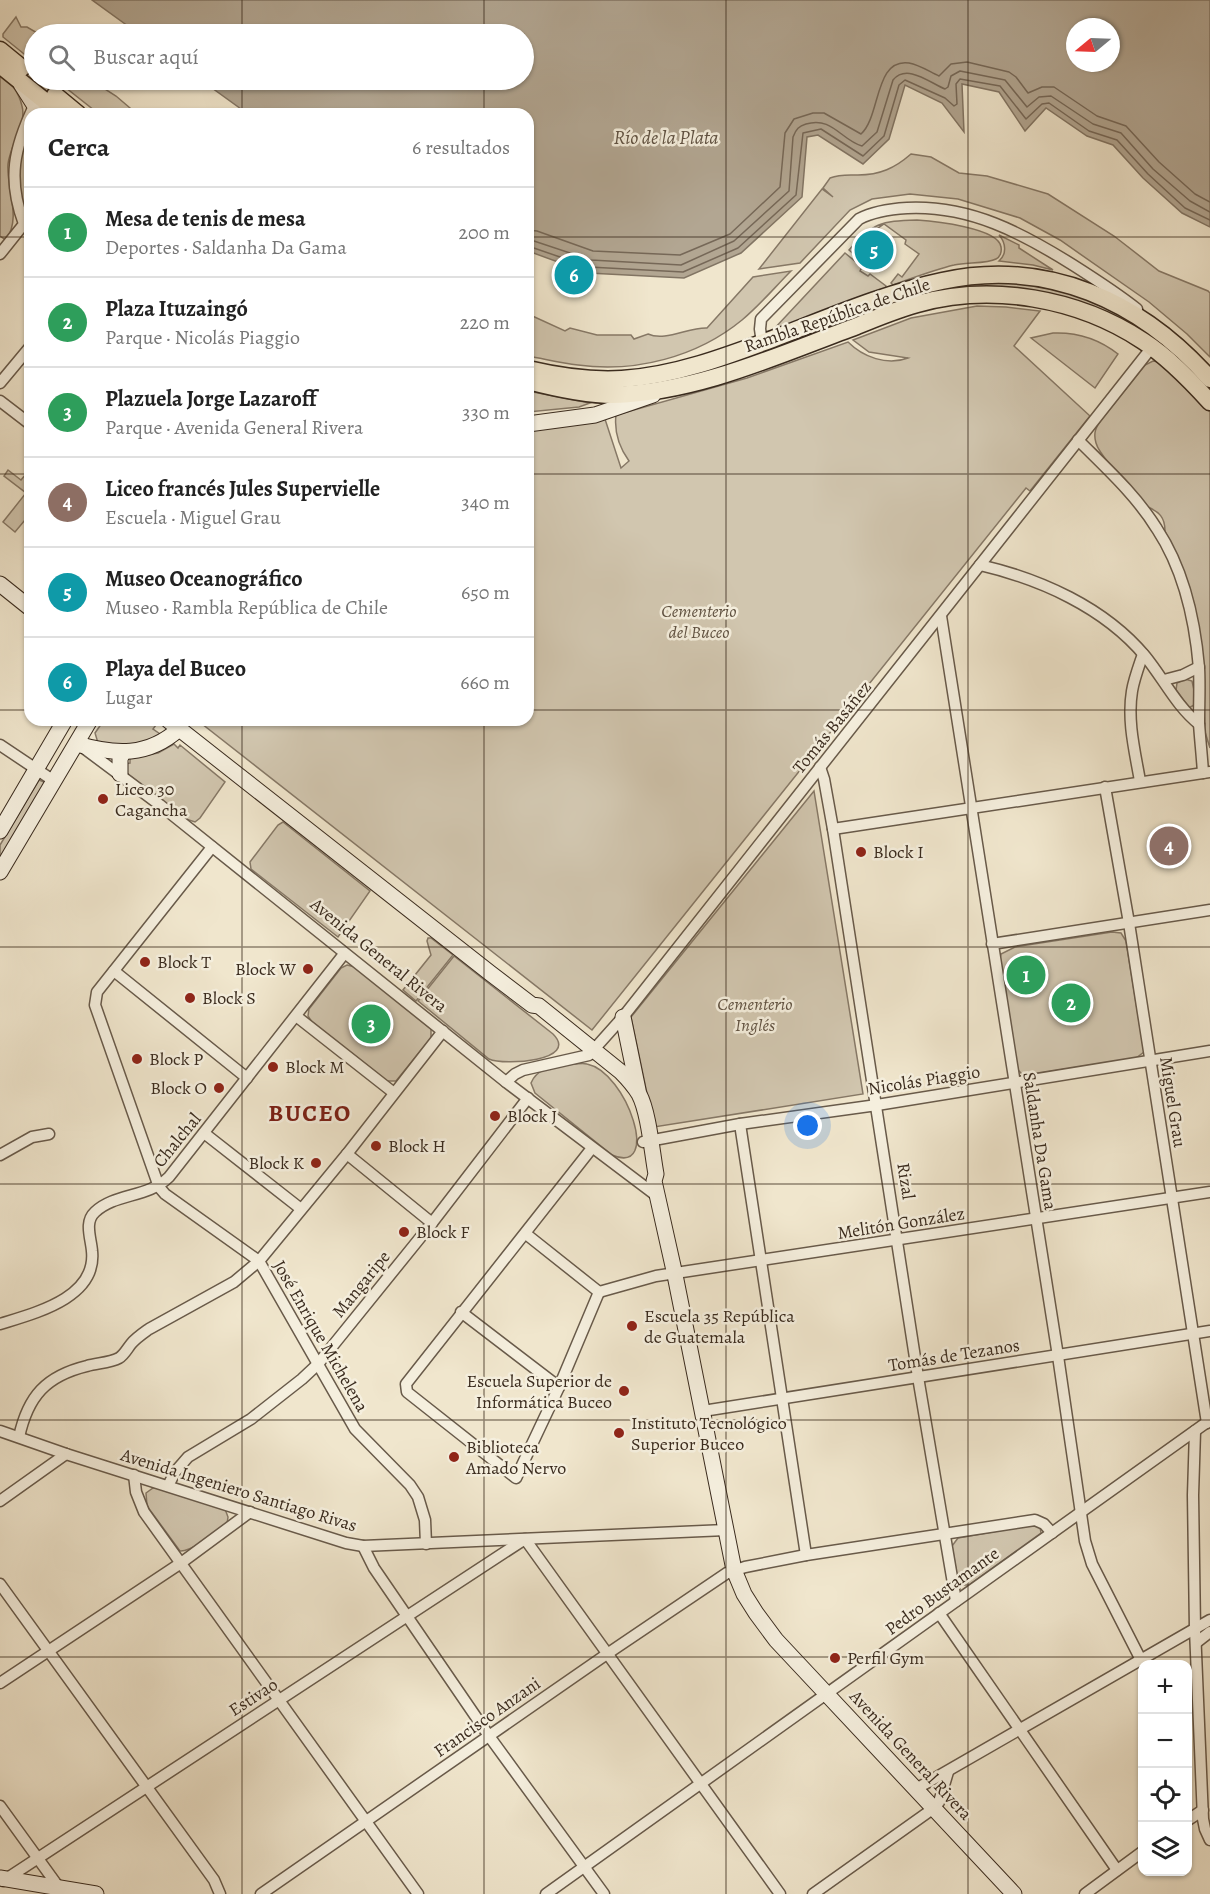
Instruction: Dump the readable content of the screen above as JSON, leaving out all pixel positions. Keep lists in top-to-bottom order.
{
  "streets": {
    "main road": ["Rambla República de Chile", "Avenida General Rivera"],
    "street": [
      "Tomás Basáñez",
      "Nicolás Piaggio",
      "Miguel Grau",
      "Chalchal",
      "Saldanha Da Gama",
      "Rizal",
      "Melitón González",
      "Mangaripe",
      "José Enrique Michelena",
      "Tomás de Tezanos",
      "Avenida Ingeniero Santiago Rivas",
      "Pedro Bustamante",
      "Estivao",
      "Francisco Anzani"
    ]
  },
  "crossings": [
    ["Rambla República de Chile", "Tomás Basáñez"],
    ["Tomás Basáñez", "Avenida General Rivera"],
    ["Tomás Basáñez", "Saldanha Da Gama"],
    ["Tomás Basáñez", "Rizal"],
    ["Avenida General Rivera", "Nicolás Piaggio"],
    ["Avenida General Rivera", "Chalchal"],
    ["Avenida General Rivera", "Melitón González"],
    ["Avenida General Rivera", "Mangaripe"],
    ["Avenida General Rivera", "Tomás de Tezanos"],
    ["Avenida General Rivera", "Avenida Ingeniero Santiago Rivas"],
    ["Avenida General Rivera", "Pedro Bustamante"],
    ["Avenida General Rivera", "Francisco Anzani"],
    ["Nicolás Piaggio", "Miguel Grau"],
    ["Nicolás Piaggio", "Saldanha Da Gama"],
    ["Nicolás Piaggio", "Rizal"],
    ["Miguel Grau", "Melitón González"],
    ["Miguel Grau", "Tomás de Tezanos"],
    ["Miguel Grau", "Pedro Bustamante"],
    ["Chalchal", "José Enrique Michelena"],
    ["Saldanha Da Gama", "Melitón González"],
    ["Saldanha Da Gama", "Tomás de Tezanos"],
    ["Saldanha Da Gama", "Pedro Bustamante"],
    ["Rizal", "Melitón González"],
    ["Rizal", "Tomás de Tezanos"],
    ["Rizal", "Pedro Bustamante"],
    ["Mangaripe", "José Enrique Michelena"],
    ["Mangaripe", "Avenida Ingeniero Santiago Rivas"],
    ["José Enrique Michelena", "Avenida Ingeniero Santiago Rivas"],
    ["Avenida Ingeniero Santiago Rivas", "Estivao"]
  ],
  "districts": ["BUCEO"],
  "water": ["Río de la Plata"],
  "parks": ["Cementerio del Buceo", "Cementerio Inglés"],
  "places": [
    "Liceo 30 Cagancha",
    "Block I",
    "Block T",
    "Block W",
    "Block S",
    "Block P",
    "Block M",
    "Block O",
    "Block J",
    "Block H",
    "Block K",
    "Block F",
    "Escuela 35 República de Guatemala",
    "Escuela Superior de Informática Buceo",
    "Instituto Tecnológico Superior Buceo",
    "Biblioteca Amado Nervo",
    "Perfil Gym"
  ],
  "north": "left",
  "page": {
    "search": "Buscar aquí",
    "heading": ["Cerca", "6 resultados"],
    "list": [
      {
        "mark": "1",
        "name": "Mesa de tenis de mesa",
        "note": "Deportes · Saldanha Da Gama",
        "value": "200 m"
      },
      {
        "mark": "2",
        "name": "Plaza Ituzaingó",
        "note": "Parque · Nicolás Piaggio",
        "value": "220 m"
      },
      {
        "mark": "3",
        "name": "Plazuela Jorge Lazaroff",
        "note": "Parque · Avenida General Rivera",
        "value": "330 m"
      },
      {
        "mark": "4",
        "name": "Liceo francés Jules Supervielle",
        "note": "Escuela · Miguel Grau",
        "value": "340 m"
      },
      {
        "mark": "5",
        "name": "Museo Oceanográfico",
        "note": "Museo · Rambla República de Chile",
        "value": "650 m"
      },
      {
        "mark": "6",
        "name": "Playa del Buceo",
        "note": "Lugar",
        "value": "660 m"
      }
    ],
    "pins": [
      "5",
      "6",
      "4",
      "1",
      "2",
      "3"
    ],
    "map_buttons": ["+", "−"]
  }
}
